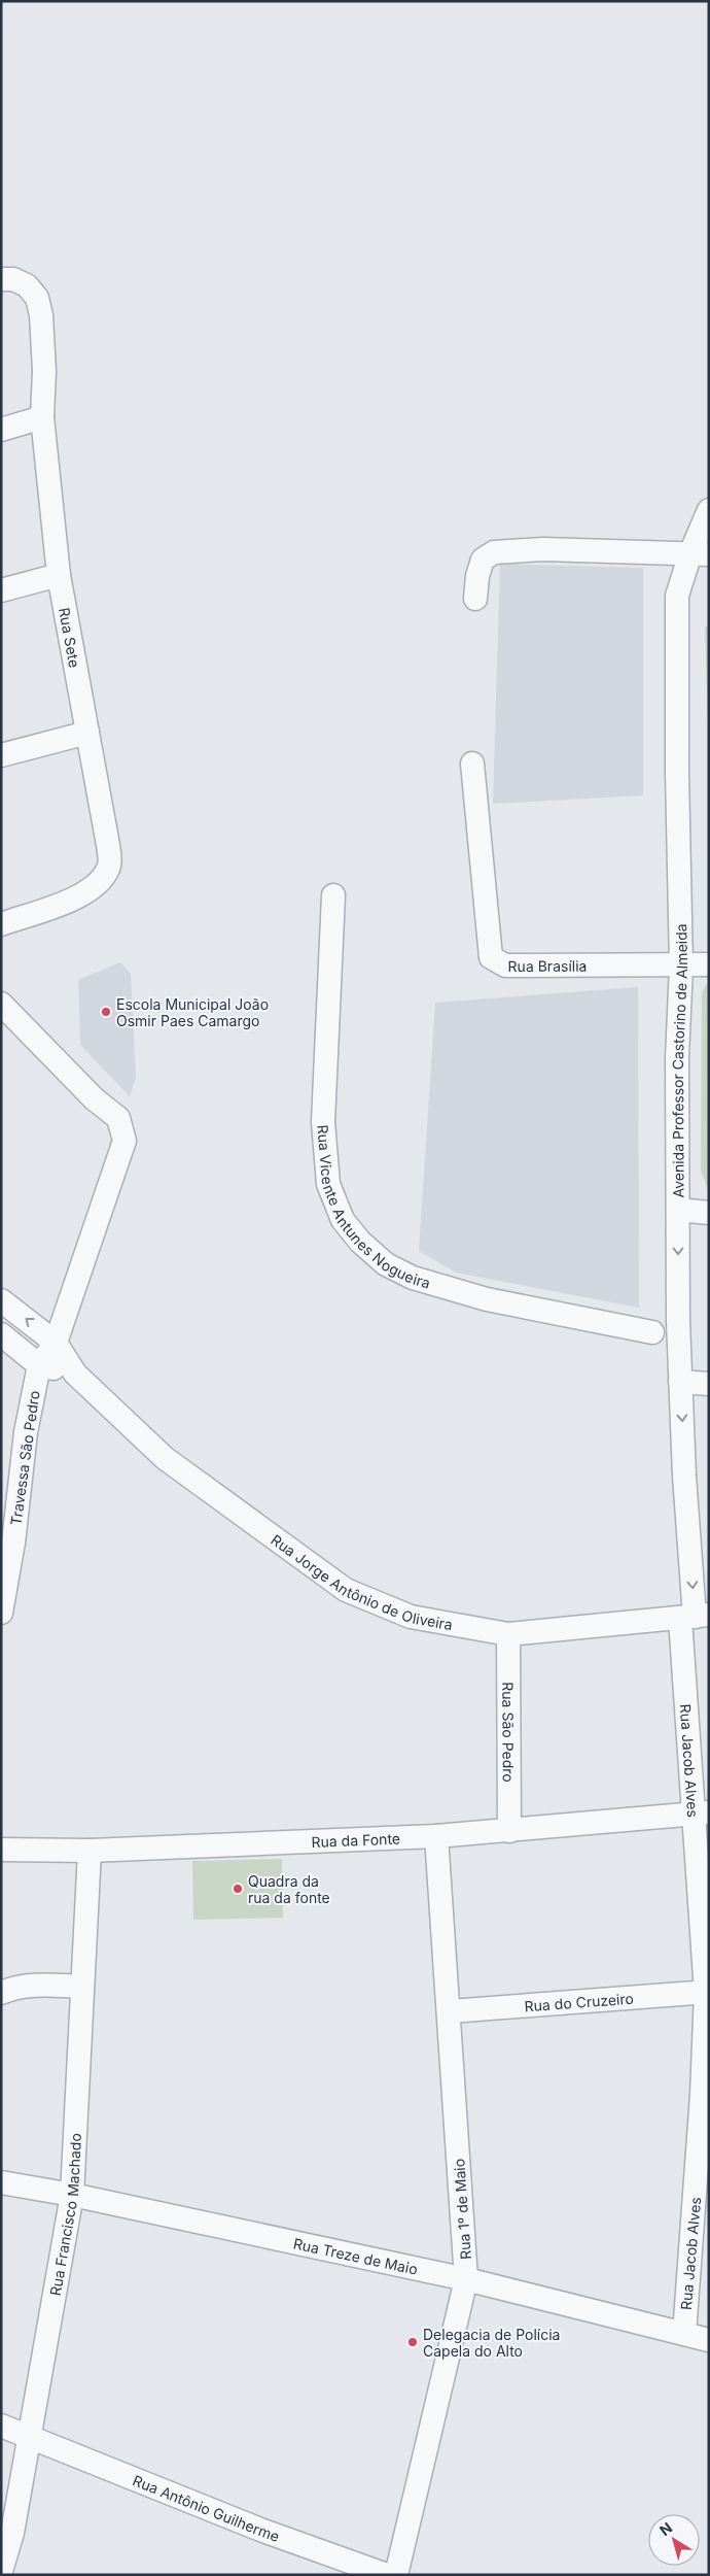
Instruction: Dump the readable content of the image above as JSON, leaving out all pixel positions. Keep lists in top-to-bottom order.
{
  "streets": {
    "street": [
      "Rua Sete",
      "Rua Brasília",
      "Avenida Professor Castorino de Almeida",
      "Rua Vicente Antunes Nogueira",
      "Travessa São Pedro",
      "Rua Jorge Antônio de Oliveira",
      "Rua São Pedro",
      "Rua Jacob Alves",
      "Rua da Fonte",
      "Rua do Cruzeiro",
      "Rua 1º de Maio",
      "Rua Francisco Machado",
      "Rua Treze de Maio",
      "Rua Antônio Guilherme"
    ]
  },
  "crossings": [
    ["Rua Brasília", "Avenida Professor Castorino de Almeida"],
    ["Avenida Professor Castorino de Almeida", "Rua Jorge Antônio de Oliveira"],
    ["Avenida Professor Castorino de Almeida", "Rua Jacob Alves"],
    ["Rua Jorge Antônio de Oliveira", "Rua São Pedro"],
    ["Rua Jorge Antônio de Oliveira", "Rua Jacob Alves"],
    ["Rua São Pedro", "Rua da Fonte"],
    ["Rua Jacob Alves", "Rua da Fonte"],
    ["Rua Jacob Alves", "Rua do Cruzeiro"],
    ["Rua Jacob Alves", "Rua Treze de Maio"],
    ["Rua da Fonte", "Rua 1º de Maio"],
    ["Rua da Fonte", "Rua Francisco Machado"],
    ["Rua do Cruzeiro", "Rua 1º de Maio"],
    ["Rua 1º de Maio", "Rua Treze de Maio"],
    ["Rua Francisco Machado", "Rua Treze de Maio"],
    ["Rua Francisco Machado", "Rua Antônio Guilherme"]
  ],
  "one_way": ["Avenida Professor Castorino de Almeida"],
  "places": ["Escola Municipal João Osmir Paes Camargo", "Quadra da rua da fonte", "Delegacia de Polícia Capela do Alto"],
  "north": "top left"
}
